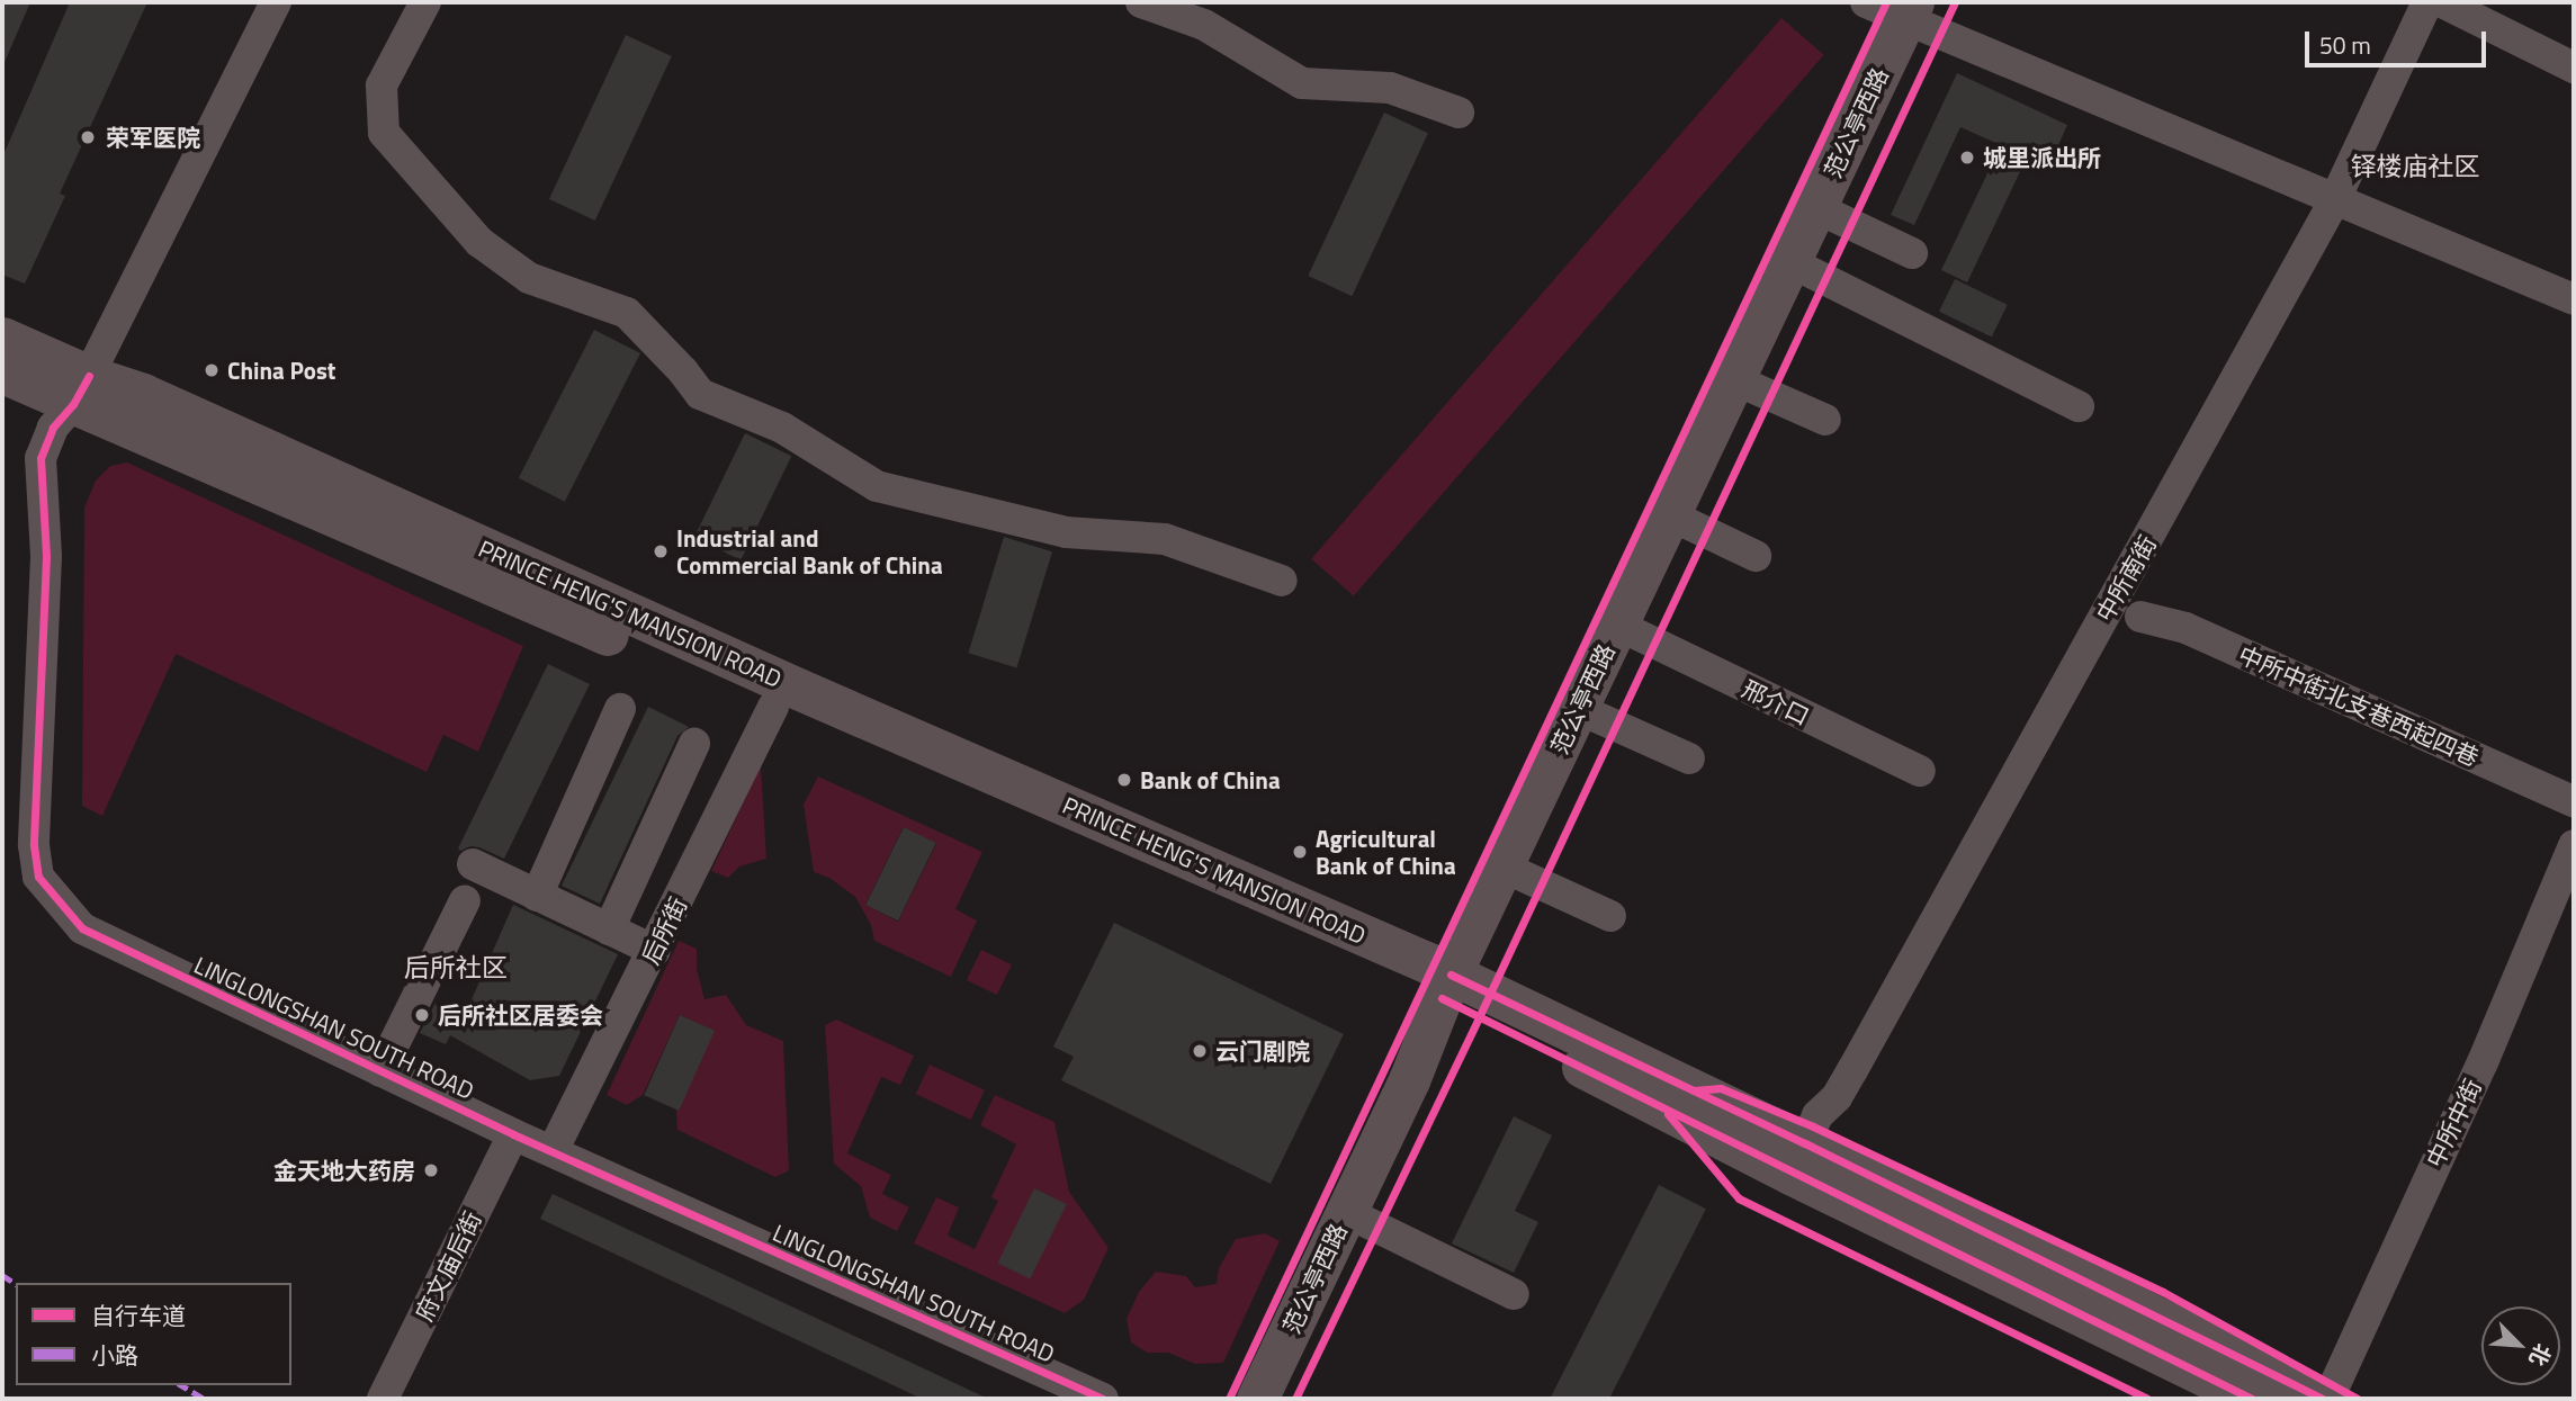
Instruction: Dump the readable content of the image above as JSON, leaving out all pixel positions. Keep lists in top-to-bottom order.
{
  "streets": {
    "main road": ["范公亭西路", "PRINCE HENG'S MANSION ROAD"],
    "street": [
      "中所南街",
      "邢介口",
      "中所中街北支巷西起四巷",
      "后所街",
      "LINGLONGSHAN SOUTH ROAD",
      "中所中街",
      "府文庙后街"
    ]
  },
  "crossings": [
    ["范公亭西路", "PRINCE HENG'S MANSION ROAD"],
    ["范公亭西路", "邢介口"],
    ["中所南街", "PRINCE HENG'S MANSION ROAD"],
    ["PRINCE HENG'S MANSION ROAD", "后所街"],
    ["PRINCE HENG'S MANSION ROAD", "LINGLONGSHAN SOUTH ROAD"],
    ["PRINCE HENG'S MANSION ROAD", "中所中街"],
    ["后所街", "LINGLONGSHAN SOUTH ROAD"],
    ["LINGLONGSHAN SOUTH ROAD", "府文庙后街"]
  ],
  "districts": ["铎楼庙社区", "后所社区"],
  "places": [
    "荣军医院",
    "城里派出所",
    "China Post",
    "Industrial and Commercial Bank of China",
    "Bank of China",
    "Agricultural Bank of China",
    "后所社区居委会",
    "云门剧院",
    "金天地大药房"
  ],
  "legend": ["自行车道", "小路"],
  "scale_bar": "50 m",
  "north": "bottom right"
}
